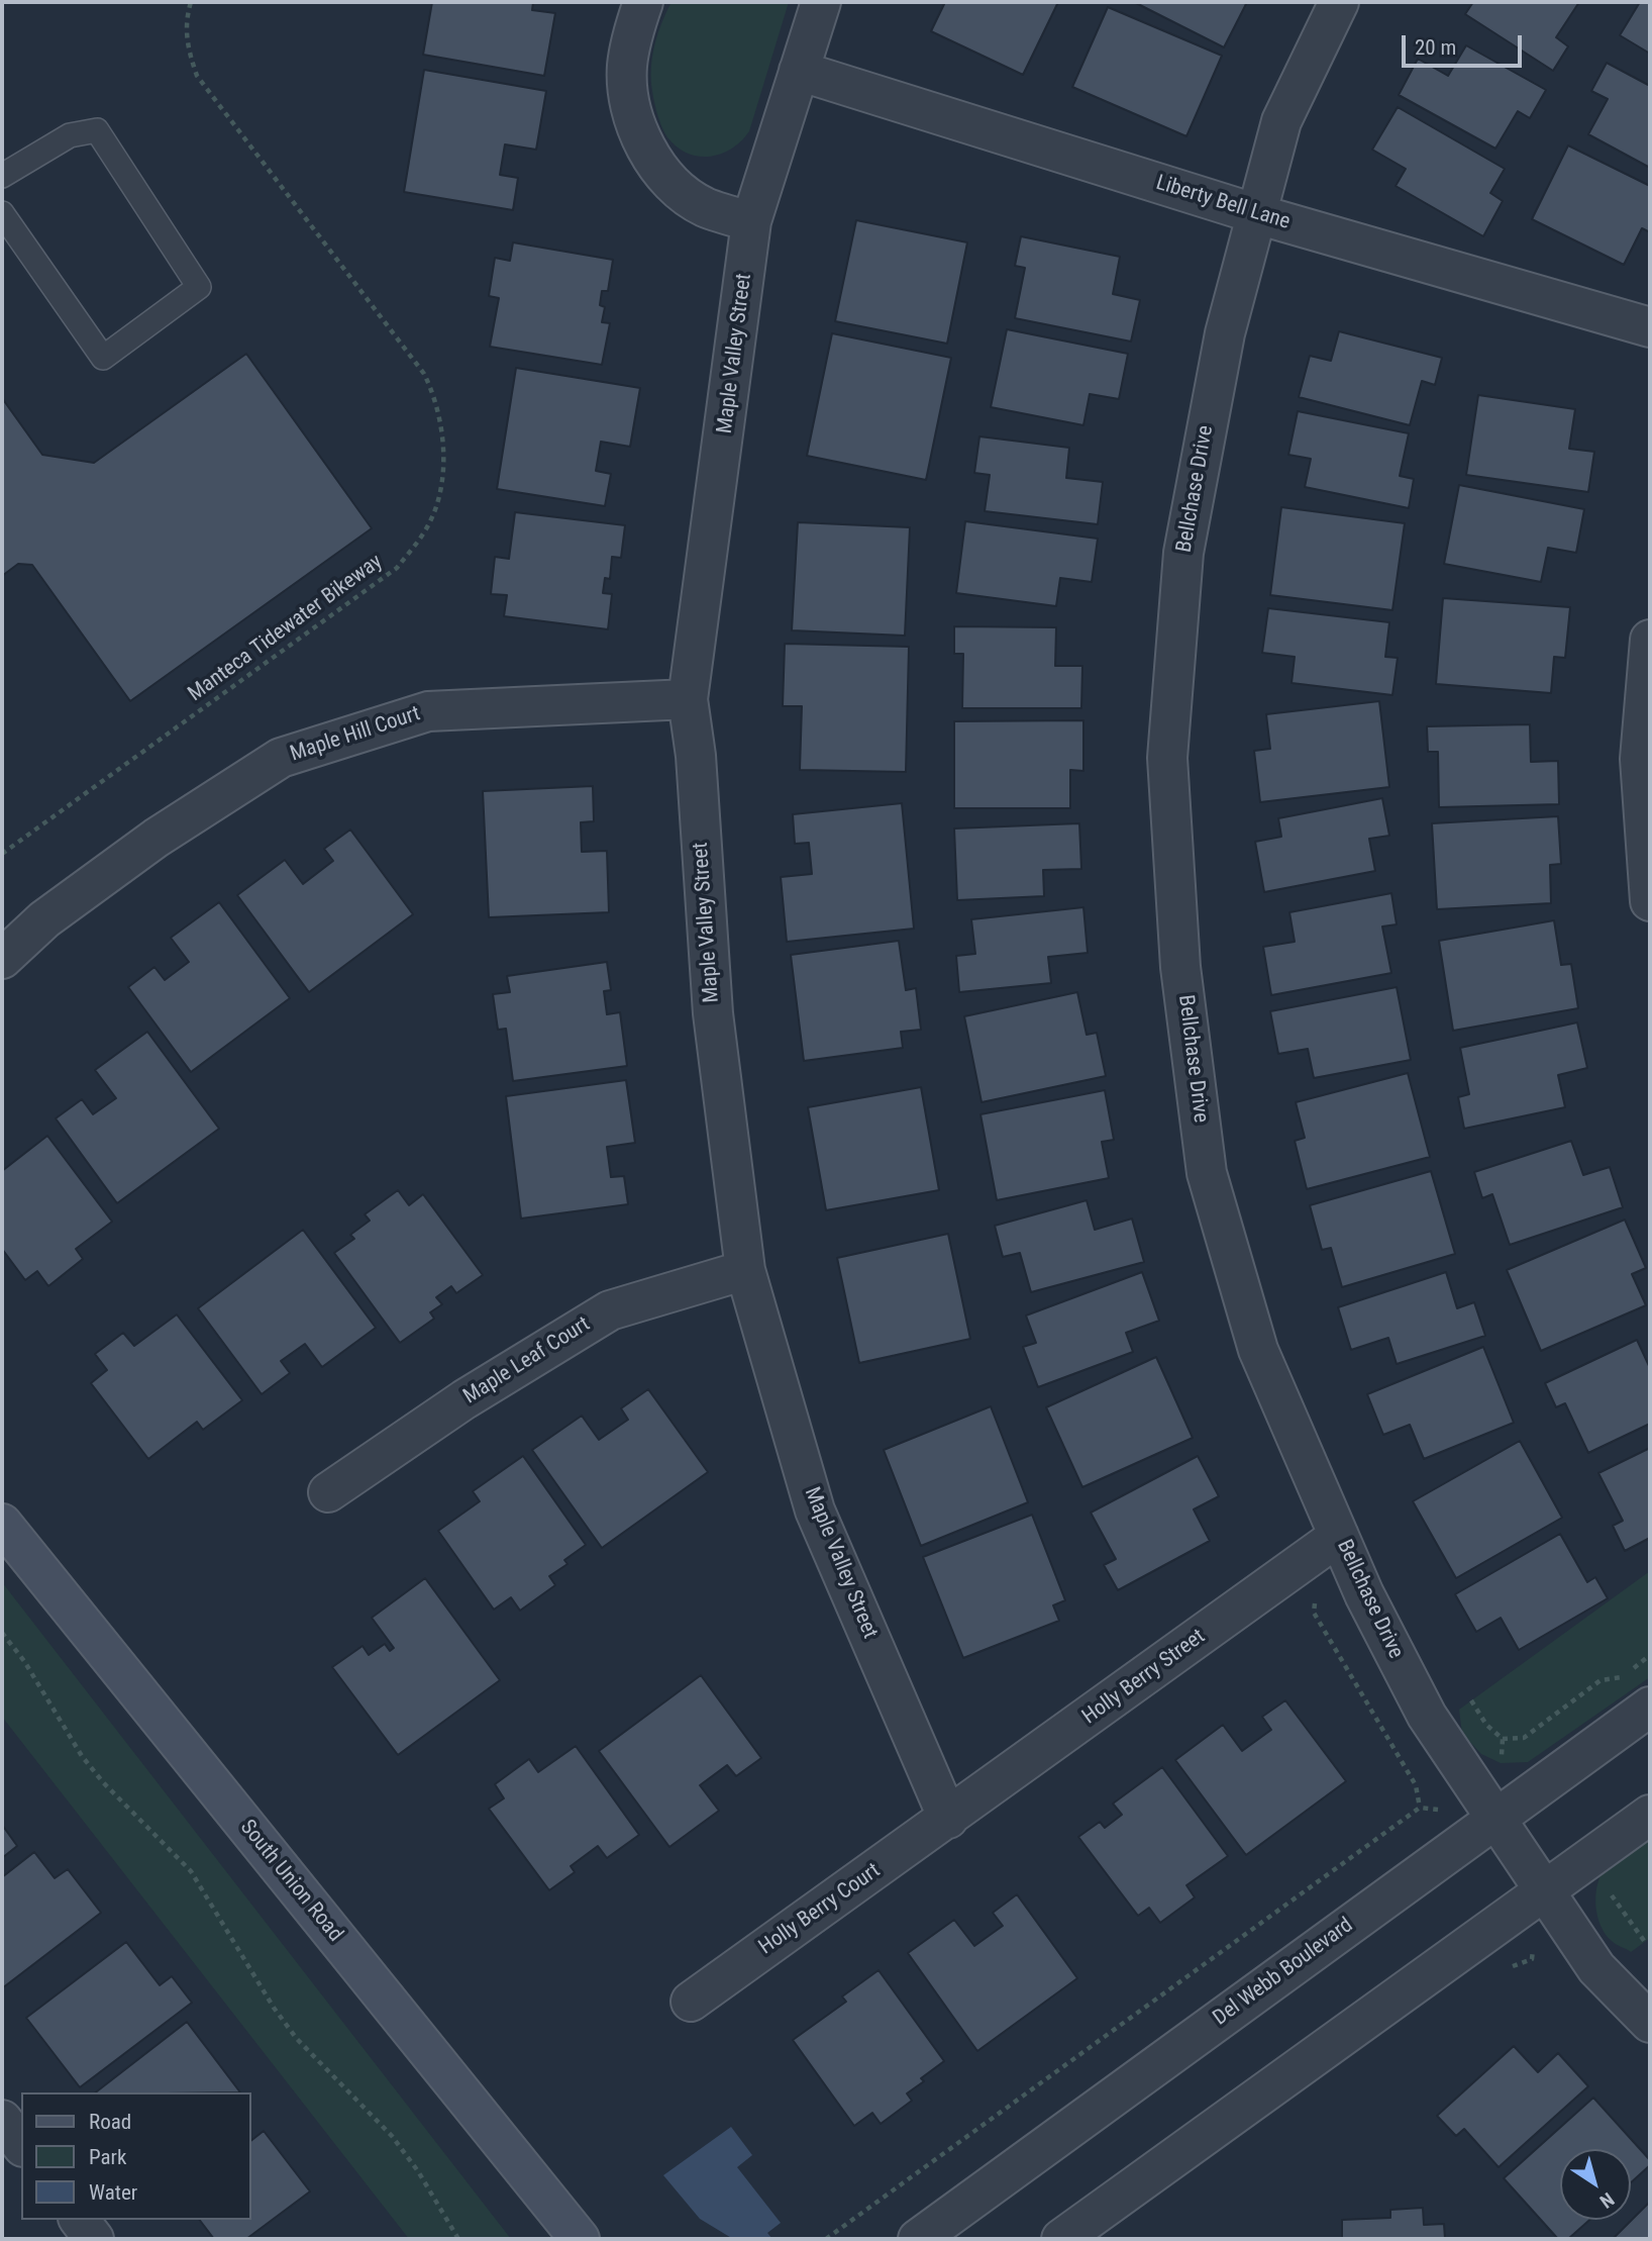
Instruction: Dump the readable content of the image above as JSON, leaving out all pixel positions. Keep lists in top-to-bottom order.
{
  "streets": {
    "street": [
      "Liberty Bell Lane",
      "Maple Valley Street",
      "Bellchase Drive",
      "Maple Hill Court",
      "Maple Leaf Court",
      "Holly Berry Street",
      "South Union Road",
      "Holly Berry Court",
      "Del Webb Boulevard"
    ],
    "path": ["Manteca Tidewater Bikeway"]
  },
  "crossings": [
    ["Liberty Bell Lane", "Maple Valley Street"],
    ["Liberty Bell Lane", "Bellchase Drive"],
    ["Maple Valley Street", "Maple Hill Court"],
    ["Maple Valley Street", "Maple Leaf Court"],
    ["Maple Valley Street", "Holly Berry Street"],
    ["Maple Valley Street", "Holly Berry Court"],
    ["Bellchase Drive", "Holly Berry Street"],
    ["Bellchase Drive", "Del Webb Boulevard"],
    ["Holly Berry Street", "Holly Berry Court"]
  ],
  "legend": ["Road", "Park", "Water"],
  "scale_bar": "20 m",
  "north": "bottom right"
}
